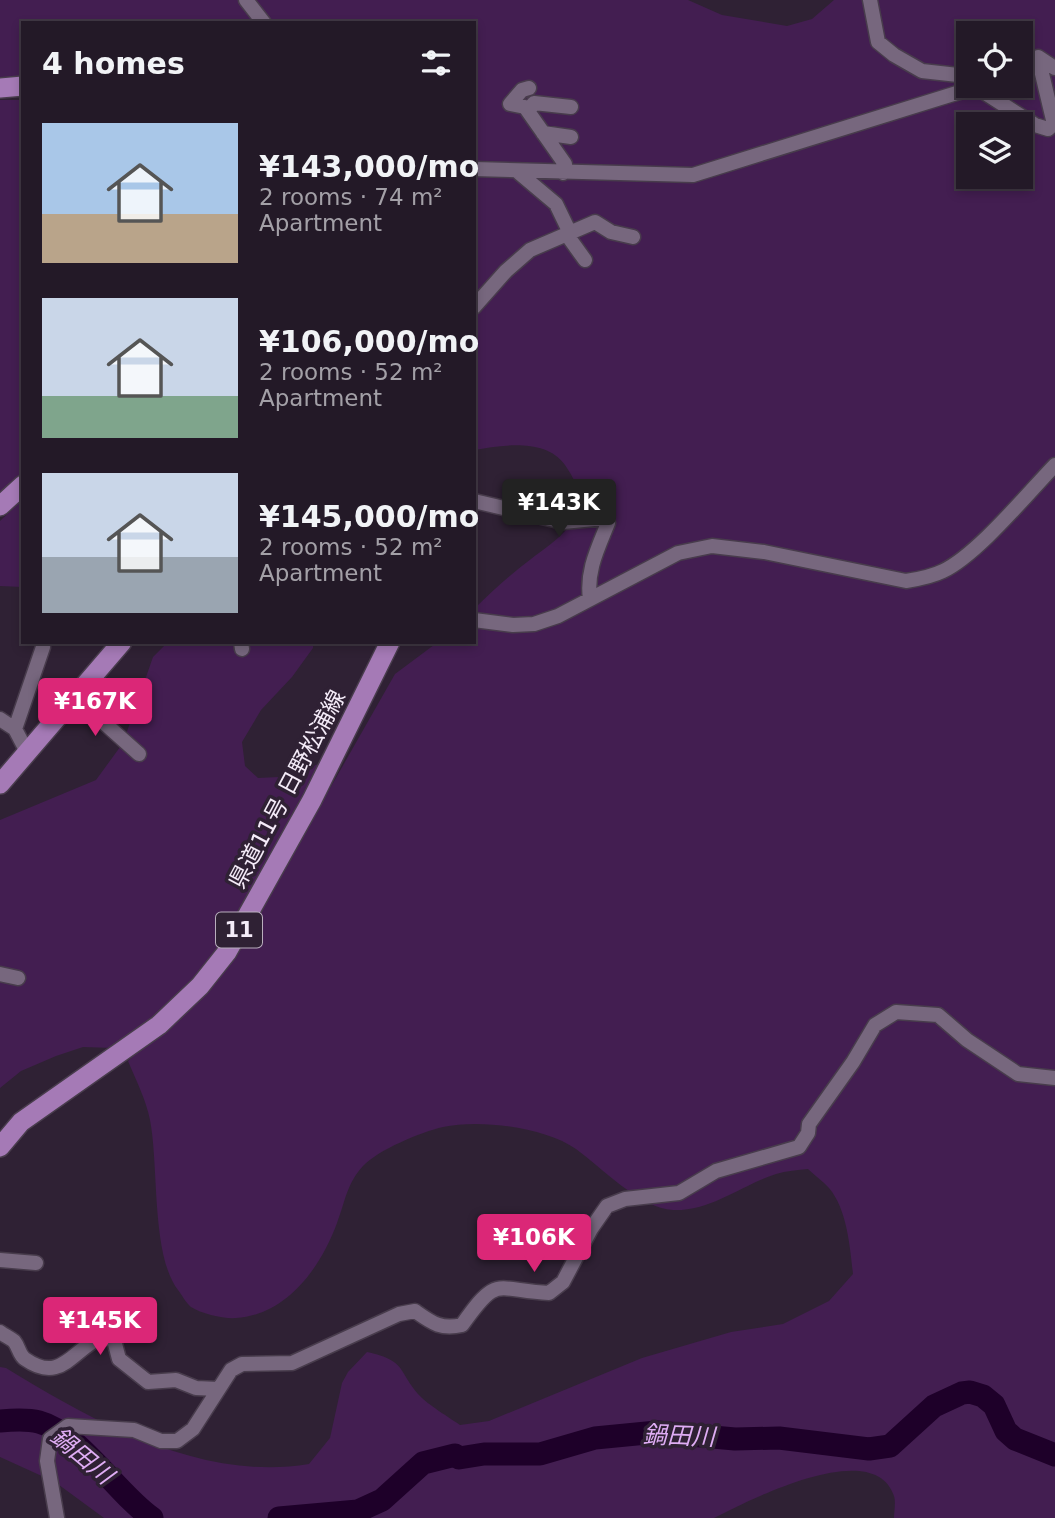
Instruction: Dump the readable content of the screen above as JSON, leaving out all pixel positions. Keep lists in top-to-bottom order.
{
  "streets": {
    "main road": ["県道11号 日野松浦線", "11"]
  },
  "water": ["鍋田川"],
  "page": {
    "heading": "4 homes",
    "list": [
      {
        "name": "¥143,000/mo",
        "note": "2 rooms · 74 m² · Apartment"
      },
      {
        "name": "¥106,000/mo",
        "note": "2 rooms · 52 m² · Apartment"
      },
      {
        "name": "¥145,000/mo",
        "note": "2 rooms · 52 m² · Apartment"
      }
    ],
    "price": [
      "¥143K",
      "¥167K",
      "¥106K",
      "¥145K"
    ]
  }
}
